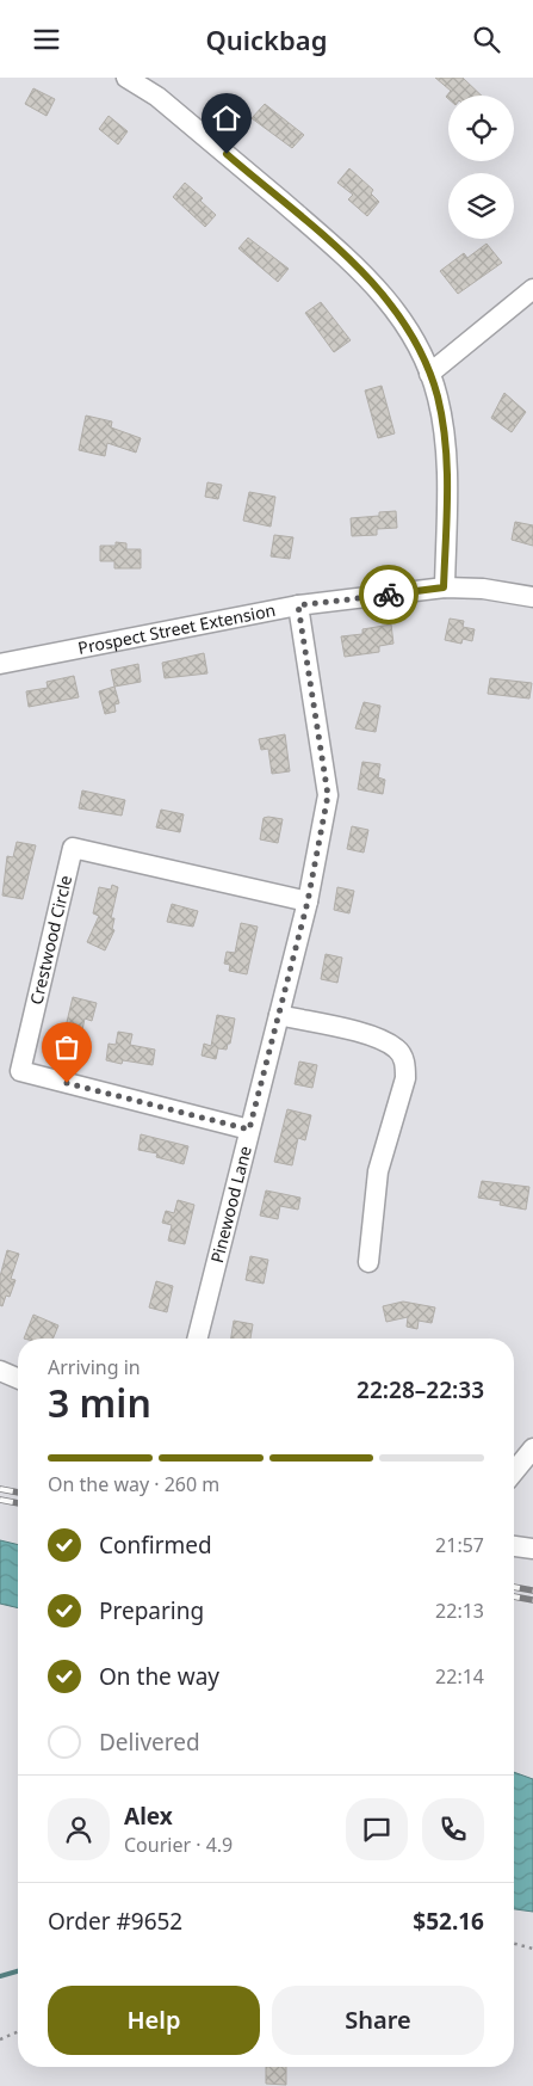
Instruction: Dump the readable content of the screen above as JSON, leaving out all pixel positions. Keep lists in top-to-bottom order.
{
  "streets": {
    "street": ["Prospect Street Extension", "Crestwood Circle", "Pinewood Lane"]
  },
  "crossings": [
    ["Prospect Street Extension", "Pinewood Lane"],
    ["Crestwood Circle", "Pinewood Lane"]
  ],
  "page": {
    "header": "Quickbag",
    "heading": ["3 min", "Arriving in", "22:28–22:33"],
    "panel": [
      "Alex",
      "Courier · 4.9",
      "Order #9652",
      "$52.16"
    ],
    "bar": "On the way · 260 m",
    "list": [
      ["Confirmed", "21:57"],
      ["Preparing", "22:13"],
      ["On the way", "22:14"],
      "Delivered"
    ],
    "buttons": ["Help", "Share"]
  }
}
